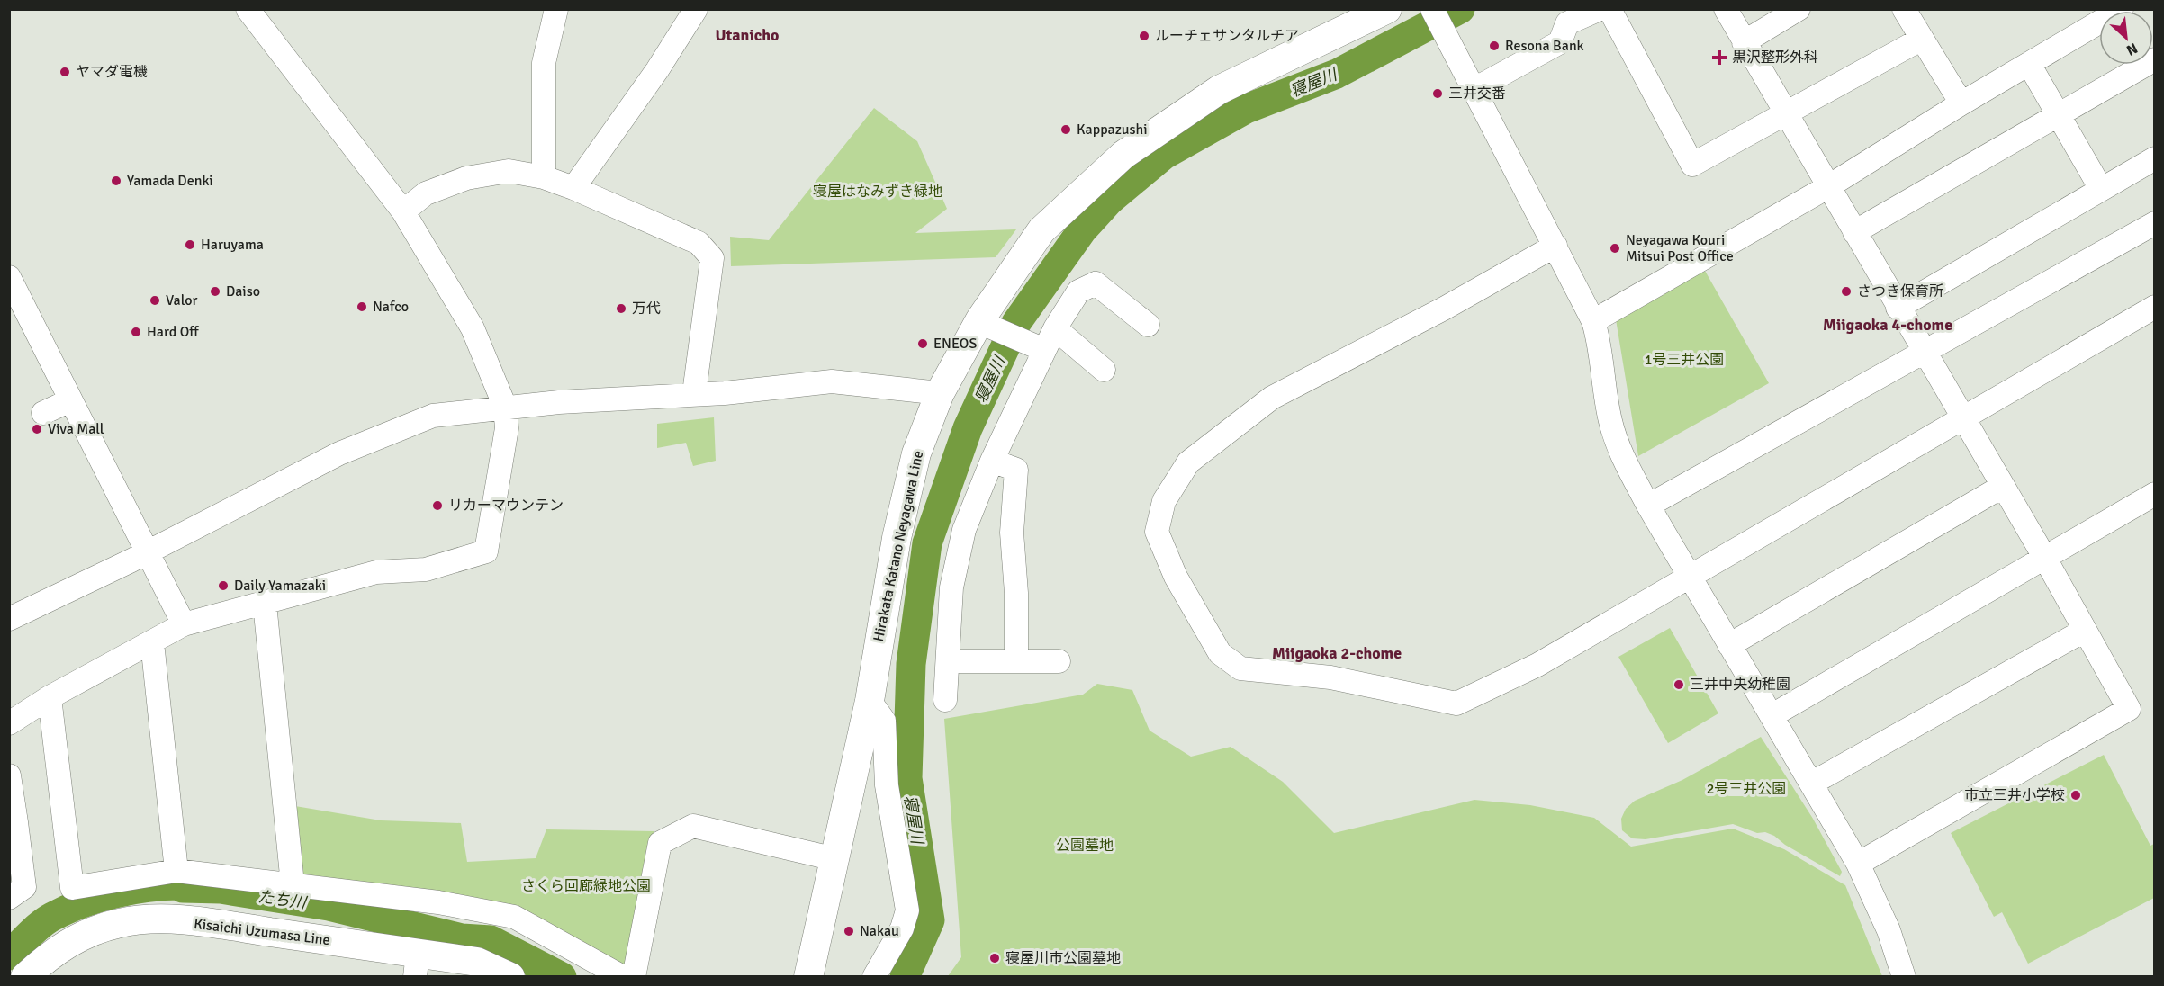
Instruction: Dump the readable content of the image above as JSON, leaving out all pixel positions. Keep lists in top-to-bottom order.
{
  "streets": {
    "main road": ["Hirakata Katano Neyagawa Line", "Kisaichi Uzumasa Line"]
  },
  "districts": ["Utanicho", "Miigaoka 4-chome", "Miigaoka 2-chome"],
  "water": ["寝屋川", "たち川"],
  "parks": [
    "寝屋はなみずき緑地",
    "1号三井公園",
    "2号三井公園",
    "公園墓地",
    "さくら回廊緑地公園"
  ],
  "places": {
    "other": [
      "ルーチェサンタルチア",
      "Resona Bank",
      "ヤマダ電機",
      "三井交番",
      "Kappazushi",
      "Yamada Denki",
      "Haruyama",
      "Neyagawa Kouri Mitsui Post Office",
      "Daiso",
      "さつき保育所",
      "Valor",
      "Nafco",
      "万代",
      "Hard Off",
      "ENEOS",
      "Viva Mall",
      "リカーマウンテン",
      "Daily Yamazaki",
      "三井中央幼稚園",
      "市立三井小学校",
      "Nakau",
      "寝屋川市公園墓地"
    ],
    "health": ["黒沢整形外科"]
  },
  "north": "bottom right"
}
